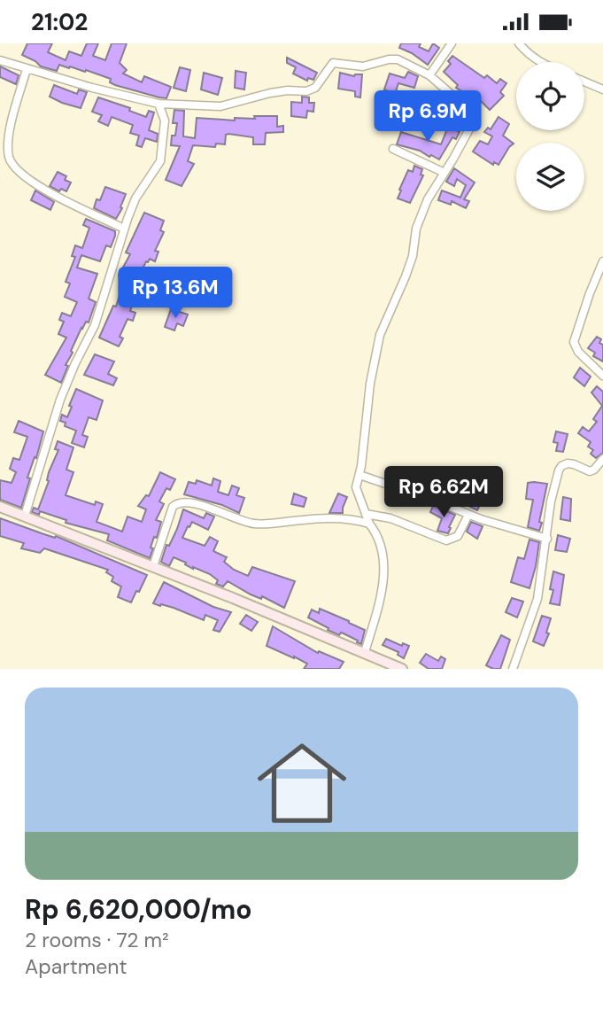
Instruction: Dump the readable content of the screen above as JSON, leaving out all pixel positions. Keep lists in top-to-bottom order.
{
  "page": {
    "status": "21:02",
    "price": ["Rp 6.9M", "Rp 13.6M", "Rp 6.62M"],
    "list": [
      {
        "name": "Rp 6,620,000/mo",
        "note": "2 rooms · 72 m² · Apartment"
      }
    ]
  }
}
